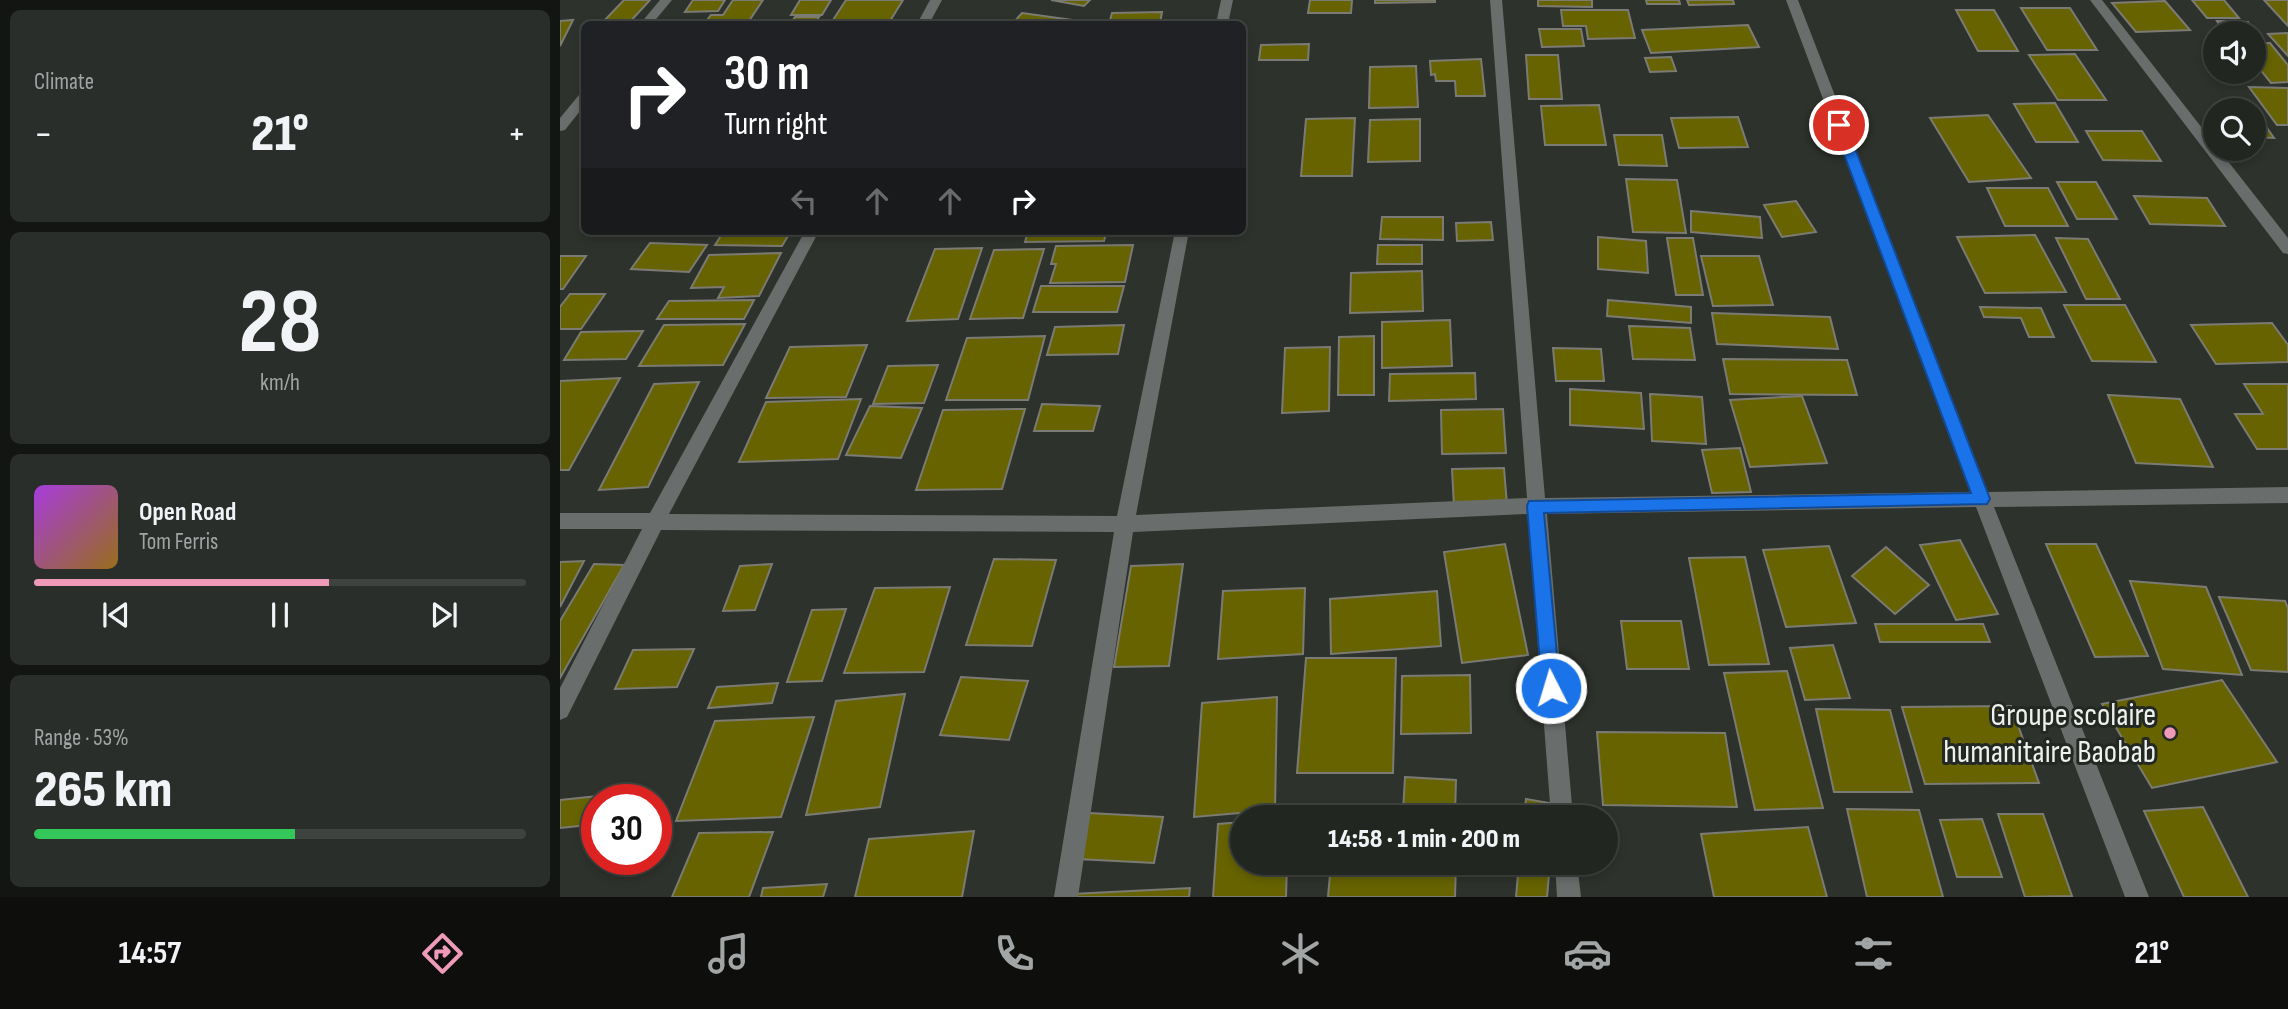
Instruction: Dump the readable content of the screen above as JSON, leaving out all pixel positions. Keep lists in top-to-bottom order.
{
  "places": ["Groupe scolaire humanitaire Baobab"],
  "page": {
    "tile": [
      "Climate",
      ["28", "km/h"],
      ["Range · 53%", "265 km"]
    ],
    "turn": ["30 m", "Turn right"],
    "heat": ["−", "21°", "+"],
    "song": ["Open Road", "Tom Ferris"],
    "limit": "30",
    "trip": "14:58 · 1 min · 200 m",
    "tabs": ["14:57", "21°"]
  }
}
